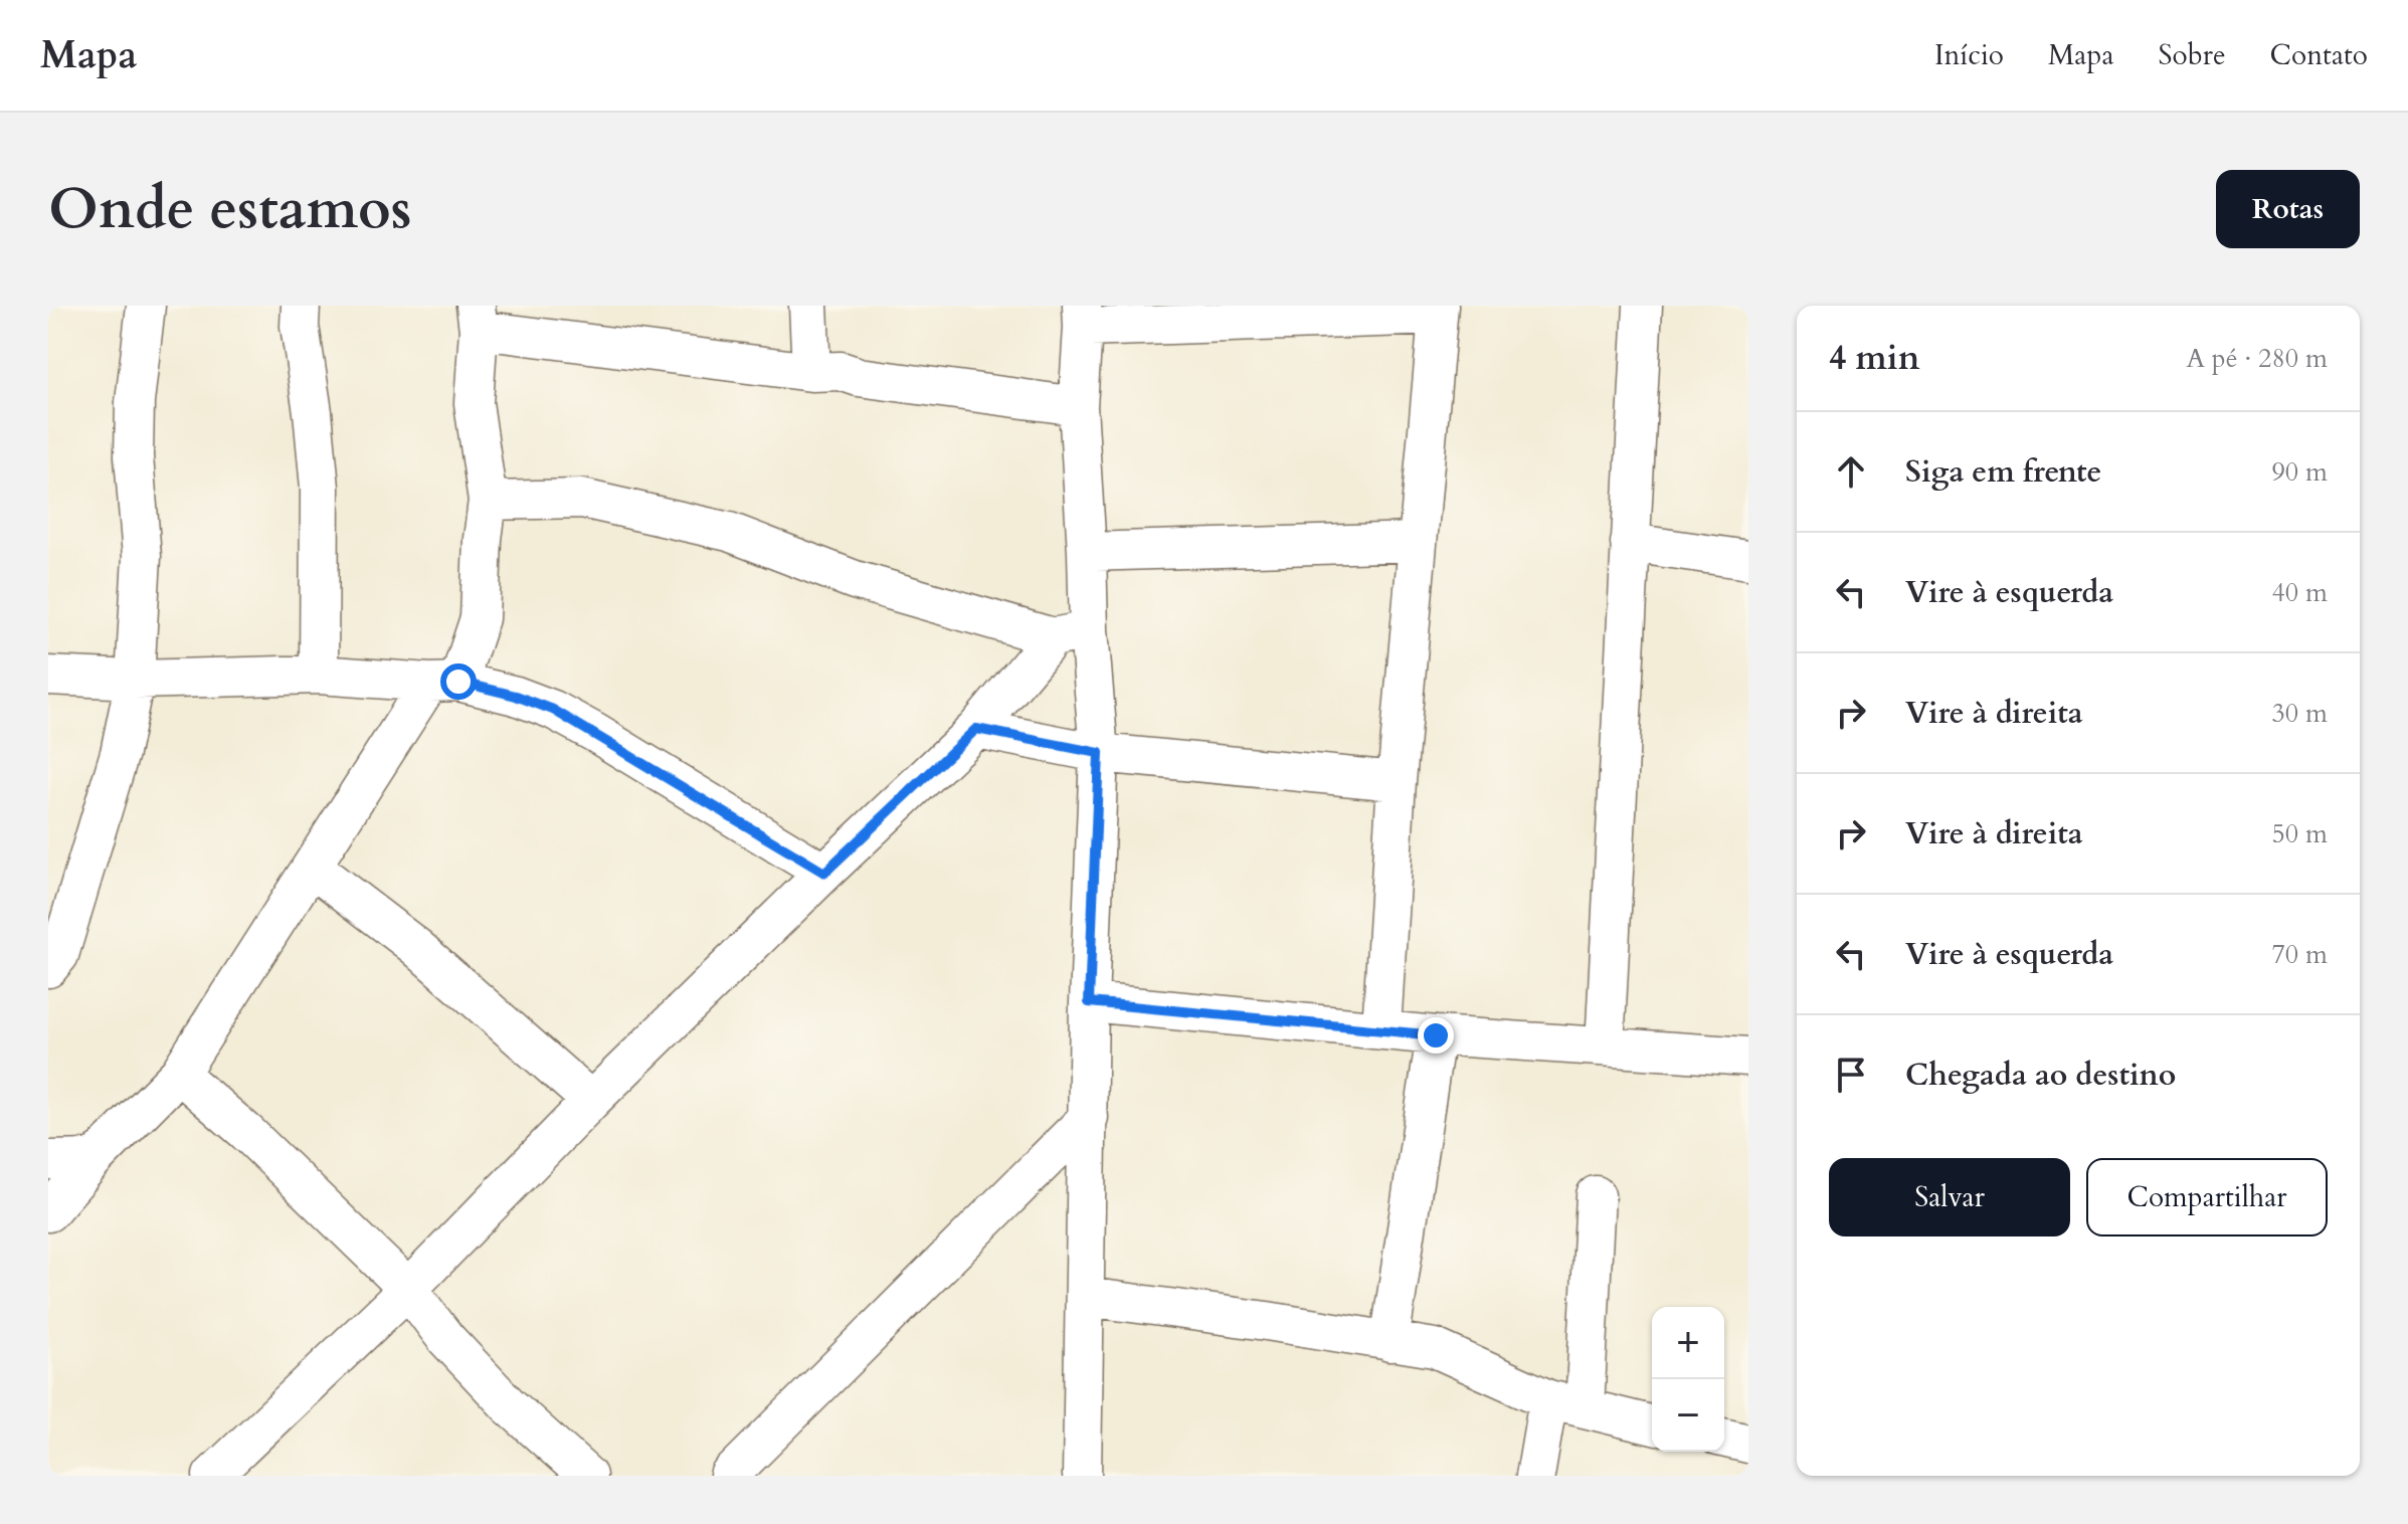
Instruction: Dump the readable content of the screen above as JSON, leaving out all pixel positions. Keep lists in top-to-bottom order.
{
  "page": {
    "header": "Mapa",
    "nav": [
      "Início",
      "Mapa",
      "Sobre",
      "Contato"
    ],
    "buttons": [
      "Rotas",
      ["Salvar", "Compartilhar"]
    ],
    "title": "Onde estamos",
    "heading": ["4 min", "A pé · 280 m"],
    "list": [
      ["Siga em frente", "90 m"],
      ["Vire à esquerda", "40 m"],
      ["Vire à direita", "30 m"],
      ["Vire à direita", "50 m"],
      ["Vire à esquerda", "70 m"],
      "Chegada ao destino"
    ],
    "map_buttons": ["+", "−"]
  }
}
